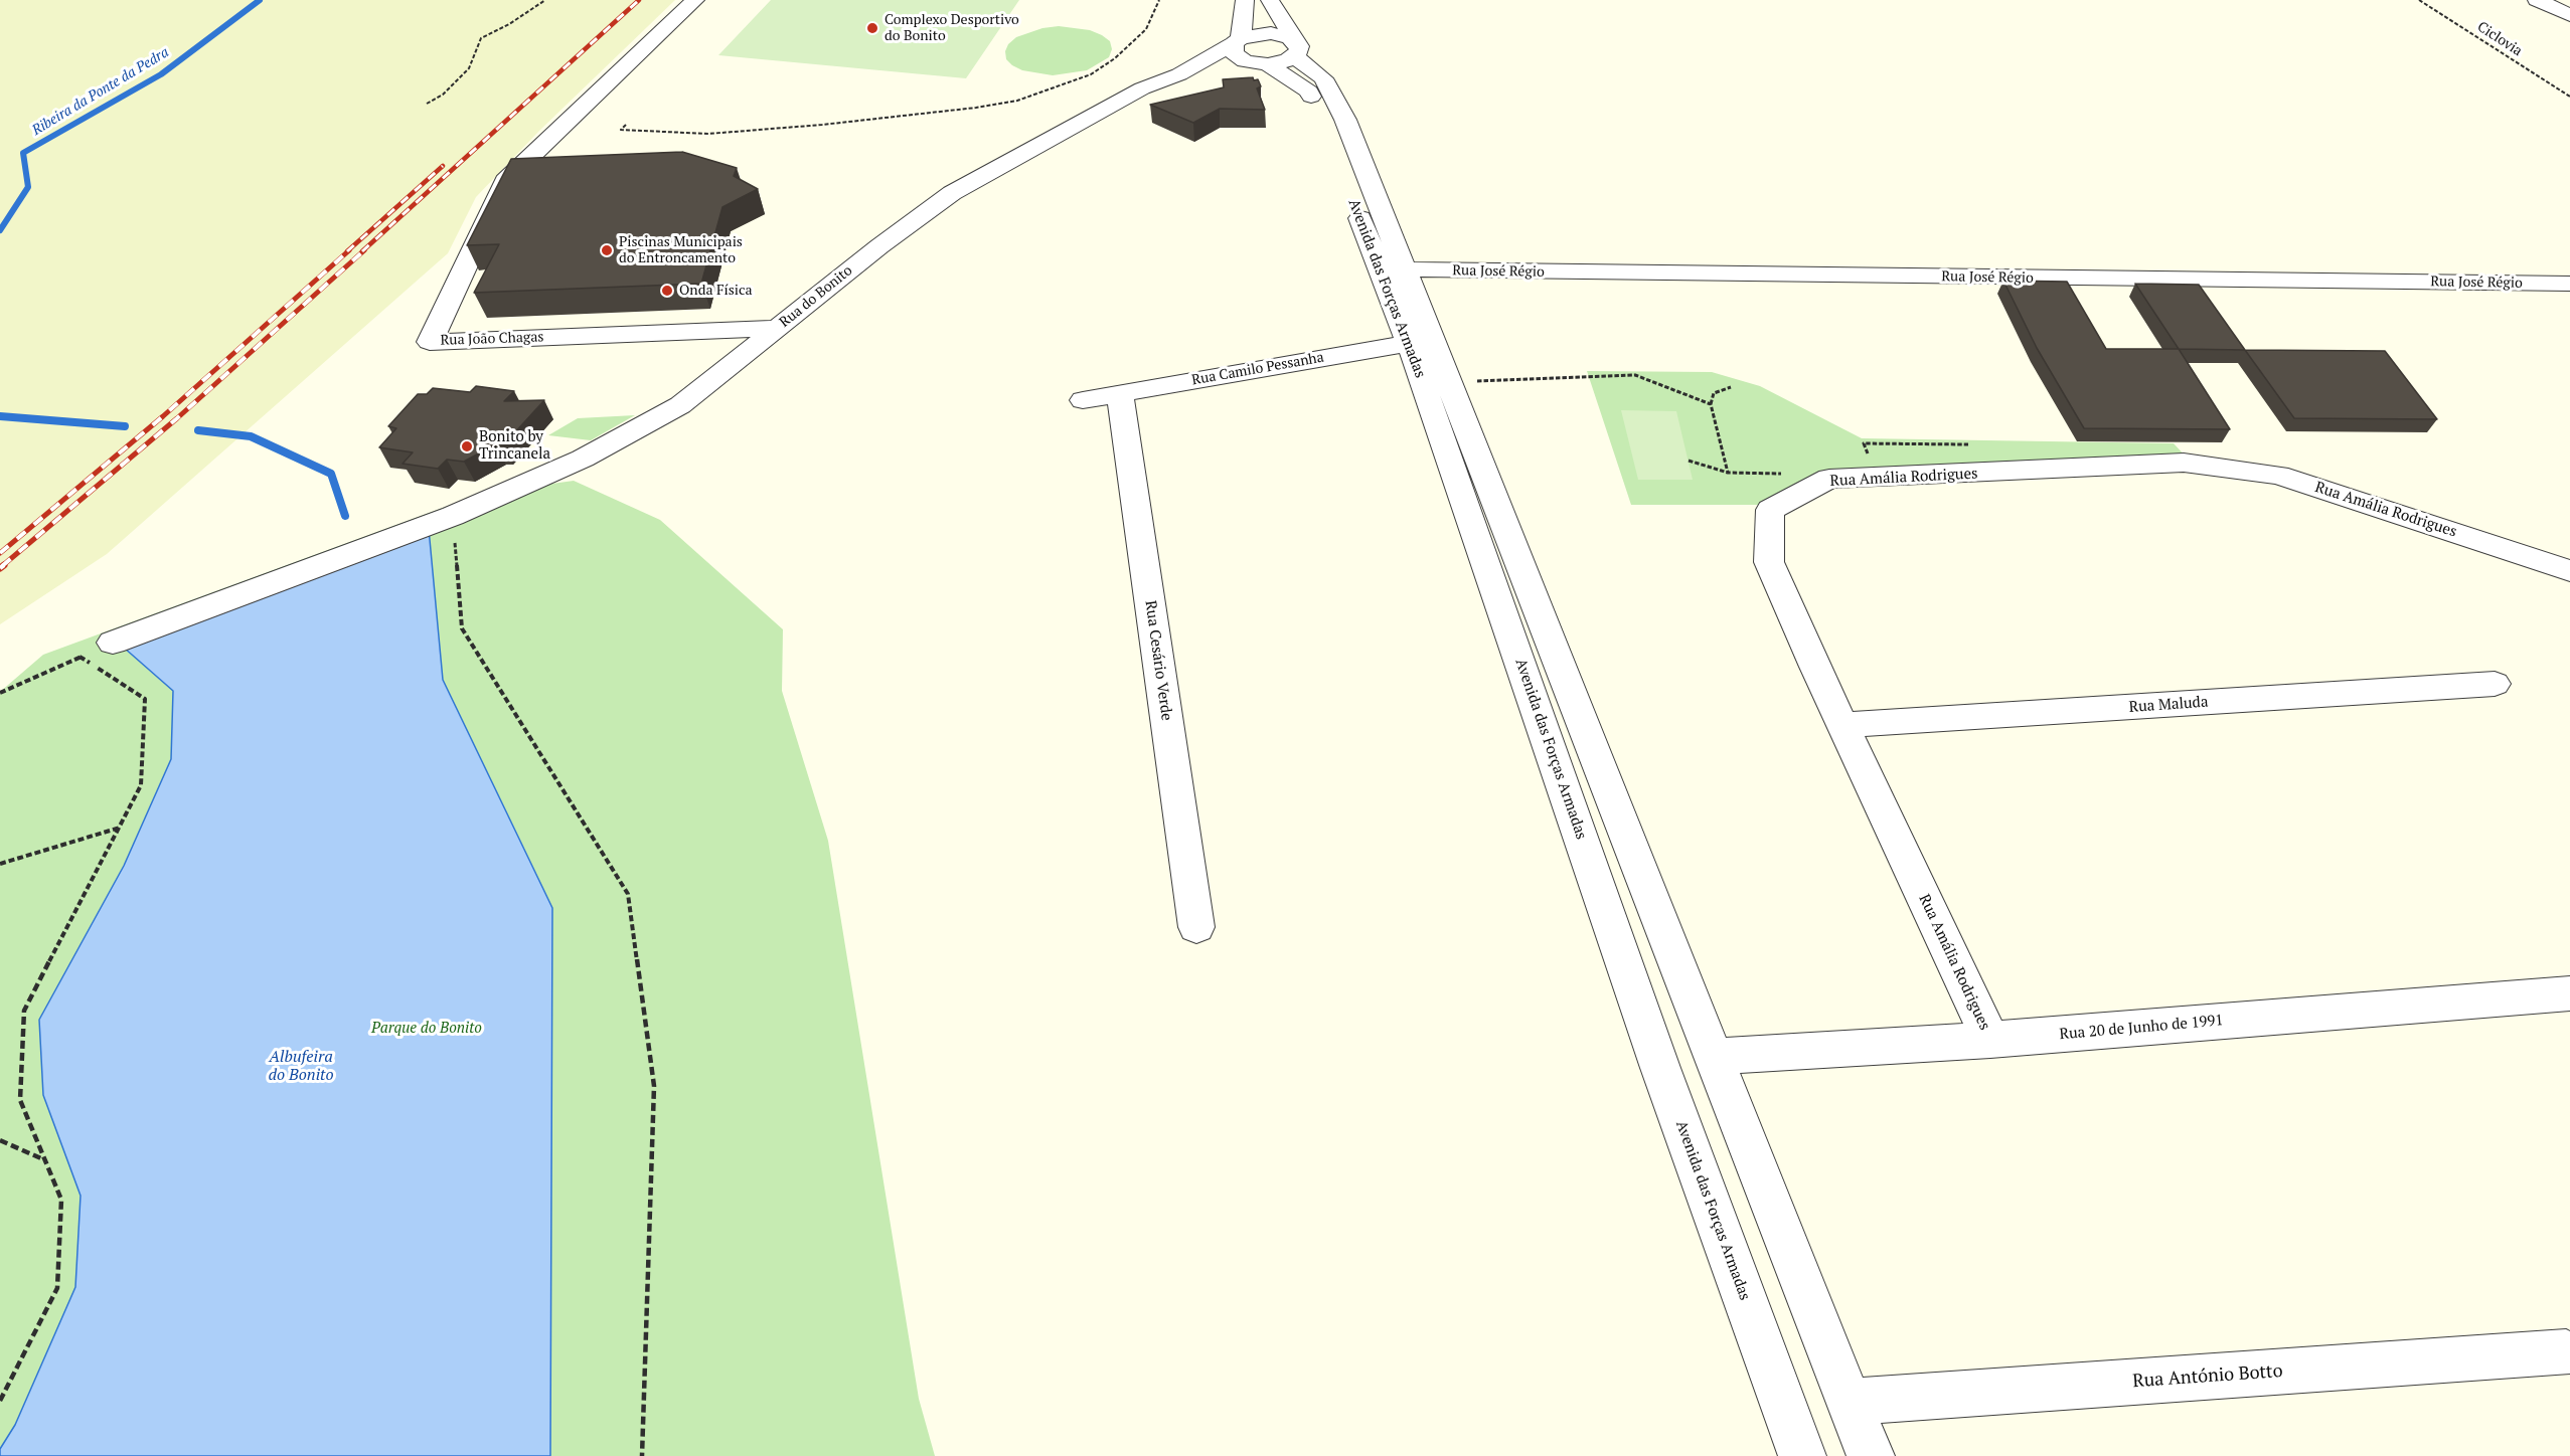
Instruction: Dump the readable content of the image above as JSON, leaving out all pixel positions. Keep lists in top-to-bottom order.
{
  "streets": {
    "street": [
      "Rua José Régio",
      "Avenida das Forças Armadas",
      "Rua do Bonito",
      "Rua João Chagas",
      "Rua Camilo Pessanha",
      "Rua Amália Rodrigues",
      "Rua Cesário Verde",
      "Rua Maluda",
      "Rua 20 de Junho de 1991",
      "Rua António Botto"
    ],
    "path": ["Ciclovia"]
  },
  "crossings": [
    ["Rua José Régio", "Avenida das Forças Armadas"],
    ["Avenida das Forças Armadas", "Rua do Bonito"],
    ["Avenida das Forças Armadas", "Rua Camilo Pessanha"],
    ["Avenida das Forças Armadas", "Rua 20 de Junho de 1991"],
    ["Avenida das Forças Armadas", "Rua António Botto"],
    ["Rua do Bonito", "Rua João Chagas"],
    ["Rua Camilo Pessanha", "Rua Cesário Verde"],
    ["Rua Amália Rodrigues", "Rua Maluda"],
    ["Rua Amália Rodrigues", "Rua 20 de Junho de 1991"]
  ],
  "water": ["Ribeira da Ponte da Pedra", "Albufeira do Bonito"],
  "parks": ["Parque do Bonito"],
  "places": [
    "Complexo Desportivo do Bonito",
    "Piscinas Municipais do Entroncamento",
    "Onda Física",
    "Bonito by Trincanela"
  ]
}
